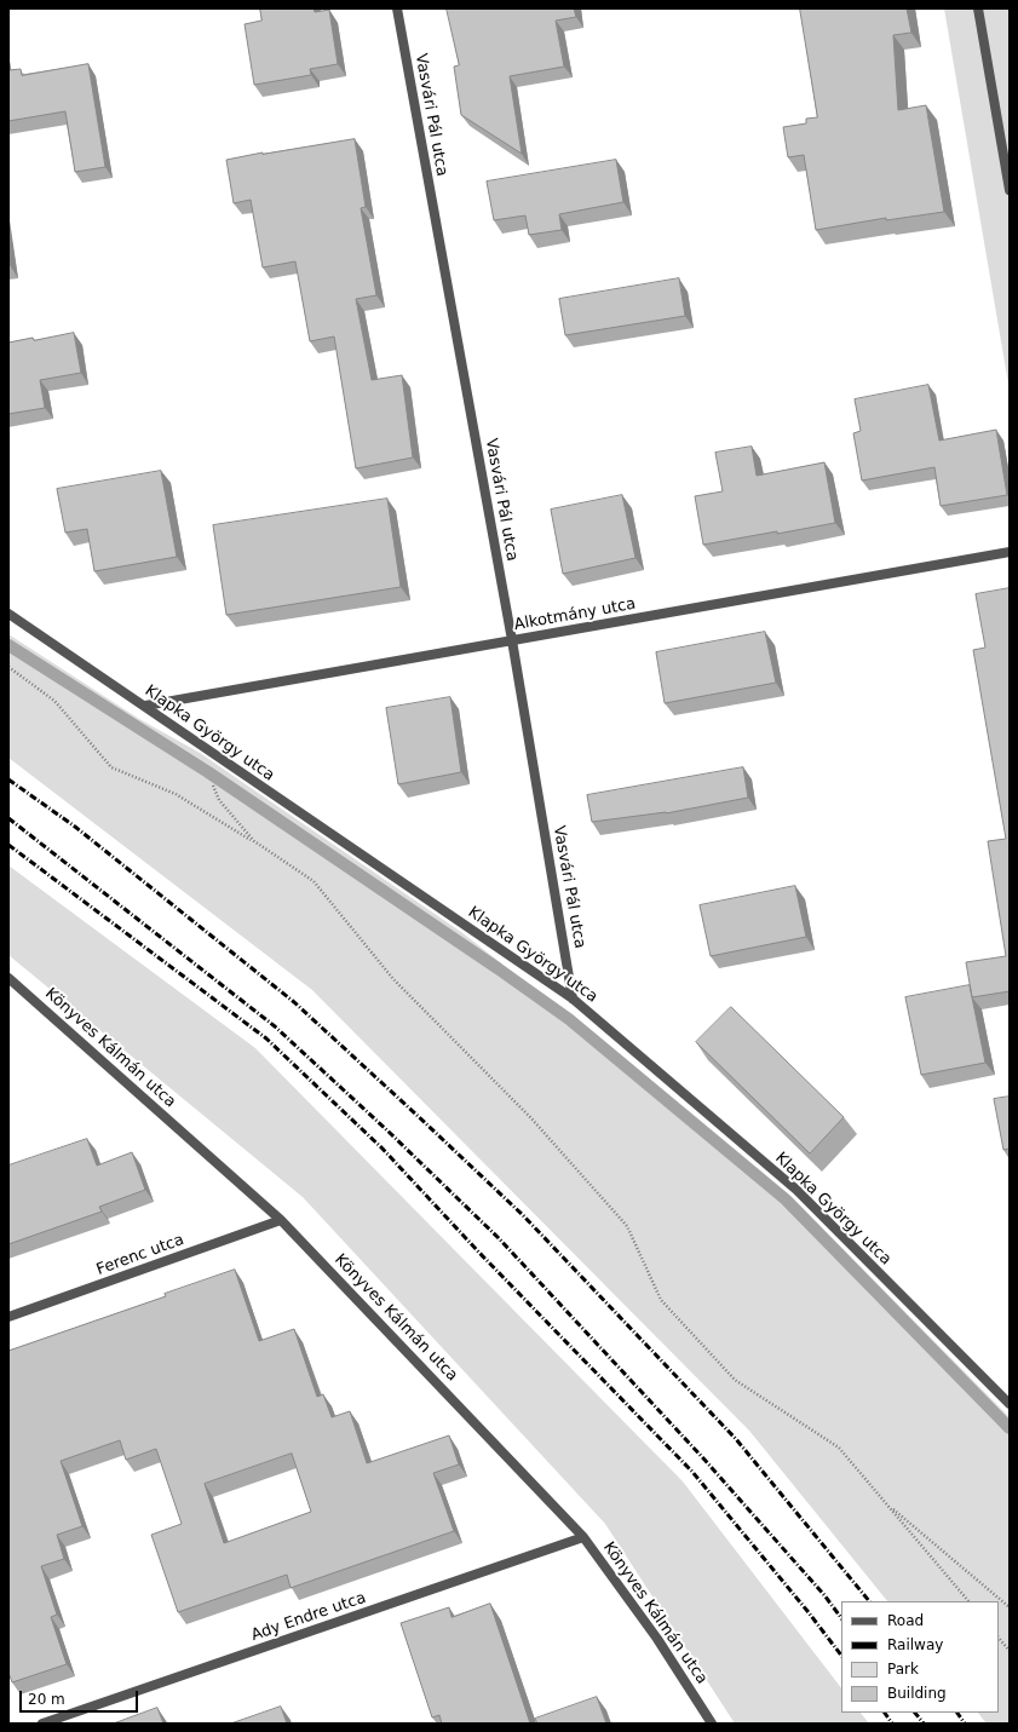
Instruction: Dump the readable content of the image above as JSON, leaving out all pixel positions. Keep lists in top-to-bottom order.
{
  "streets": {
    "street": [
      "Vasvári Pál utca",
      "Alkotmány utca",
      "Klapka György utca",
      "Könyves Kálmán utca",
      "Ferenc utca",
      "Ady Endre utca"
    ]
  },
  "crossings": [
    ["Vasvári Pál utca", "Alkotmány utca"],
    ["Vasvári Pál utca", "Klapka György utca"],
    ["Alkotmány utca", "Klapka György utca"],
    ["Könyves Kálmán utca", "Ferenc utca"],
    ["Könyves Kálmán utca", "Ady Endre utca"]
  ],
  "legend": [
    "Road",
    "Railway",
    "Park",
    "Building"
  ],
  "scale_bar": "20 m"
}
